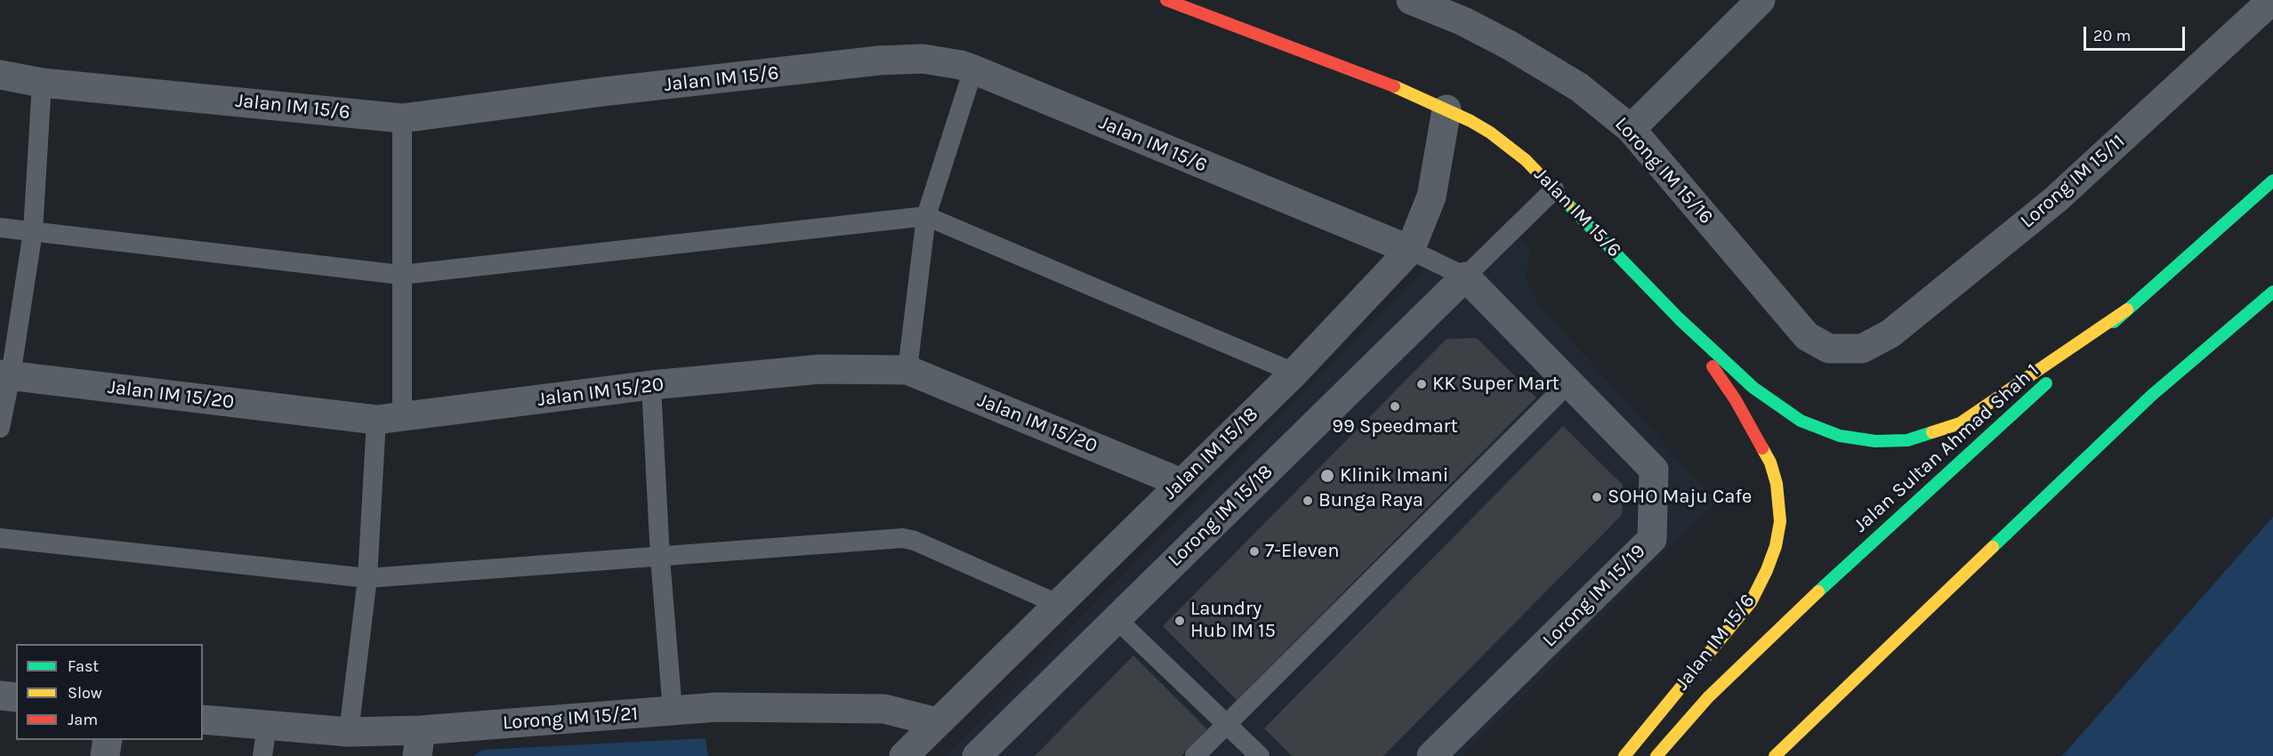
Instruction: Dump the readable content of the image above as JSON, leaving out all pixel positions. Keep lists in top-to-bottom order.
{
  "streets": {
    "street": [
      "Jalan IM 15/6",
      "Lorong IM 15/16",
      "Lorong IM 15/11",
      "Jalan IM 15/20",
      "Jalan Sultan Ahmad Shah 1",
      "Jalan IM 15/18",
      "Lorong IM 15/18",
      "Lorong IM 15/19",
      "Lorong IM 15/21"
    ]
  },
  "crossings": [
    ["Jalan IM 15/6", "Jalan Sultan Ahmad Shah 1"],
    ["Jalan IM 15/6", "Jalan IM 15/18"],
    ["Lorong IM 15/16", "Lorong IM 15/11"],
    ["Jalan IM 15/20", "Jalan IM 15/18"],
    ["Jalan IM 15/18", "Lorong IM 15/21"],
    ["Lorong IM 15/18", "Lorong IM 15/19"]
  ],
  "places": [
    "KK Super Mart",
    "99 Speedmart",
    "Klinik Imani",
    "SOHO Maju Cafe",
    "Bunga Raya",
    "7-Eleven",
    "Laundry Hub IM 15"
  ],
  "legend": ["Fast", "Slow", "Jam"],
  "scale_bar": "20 m"
}
